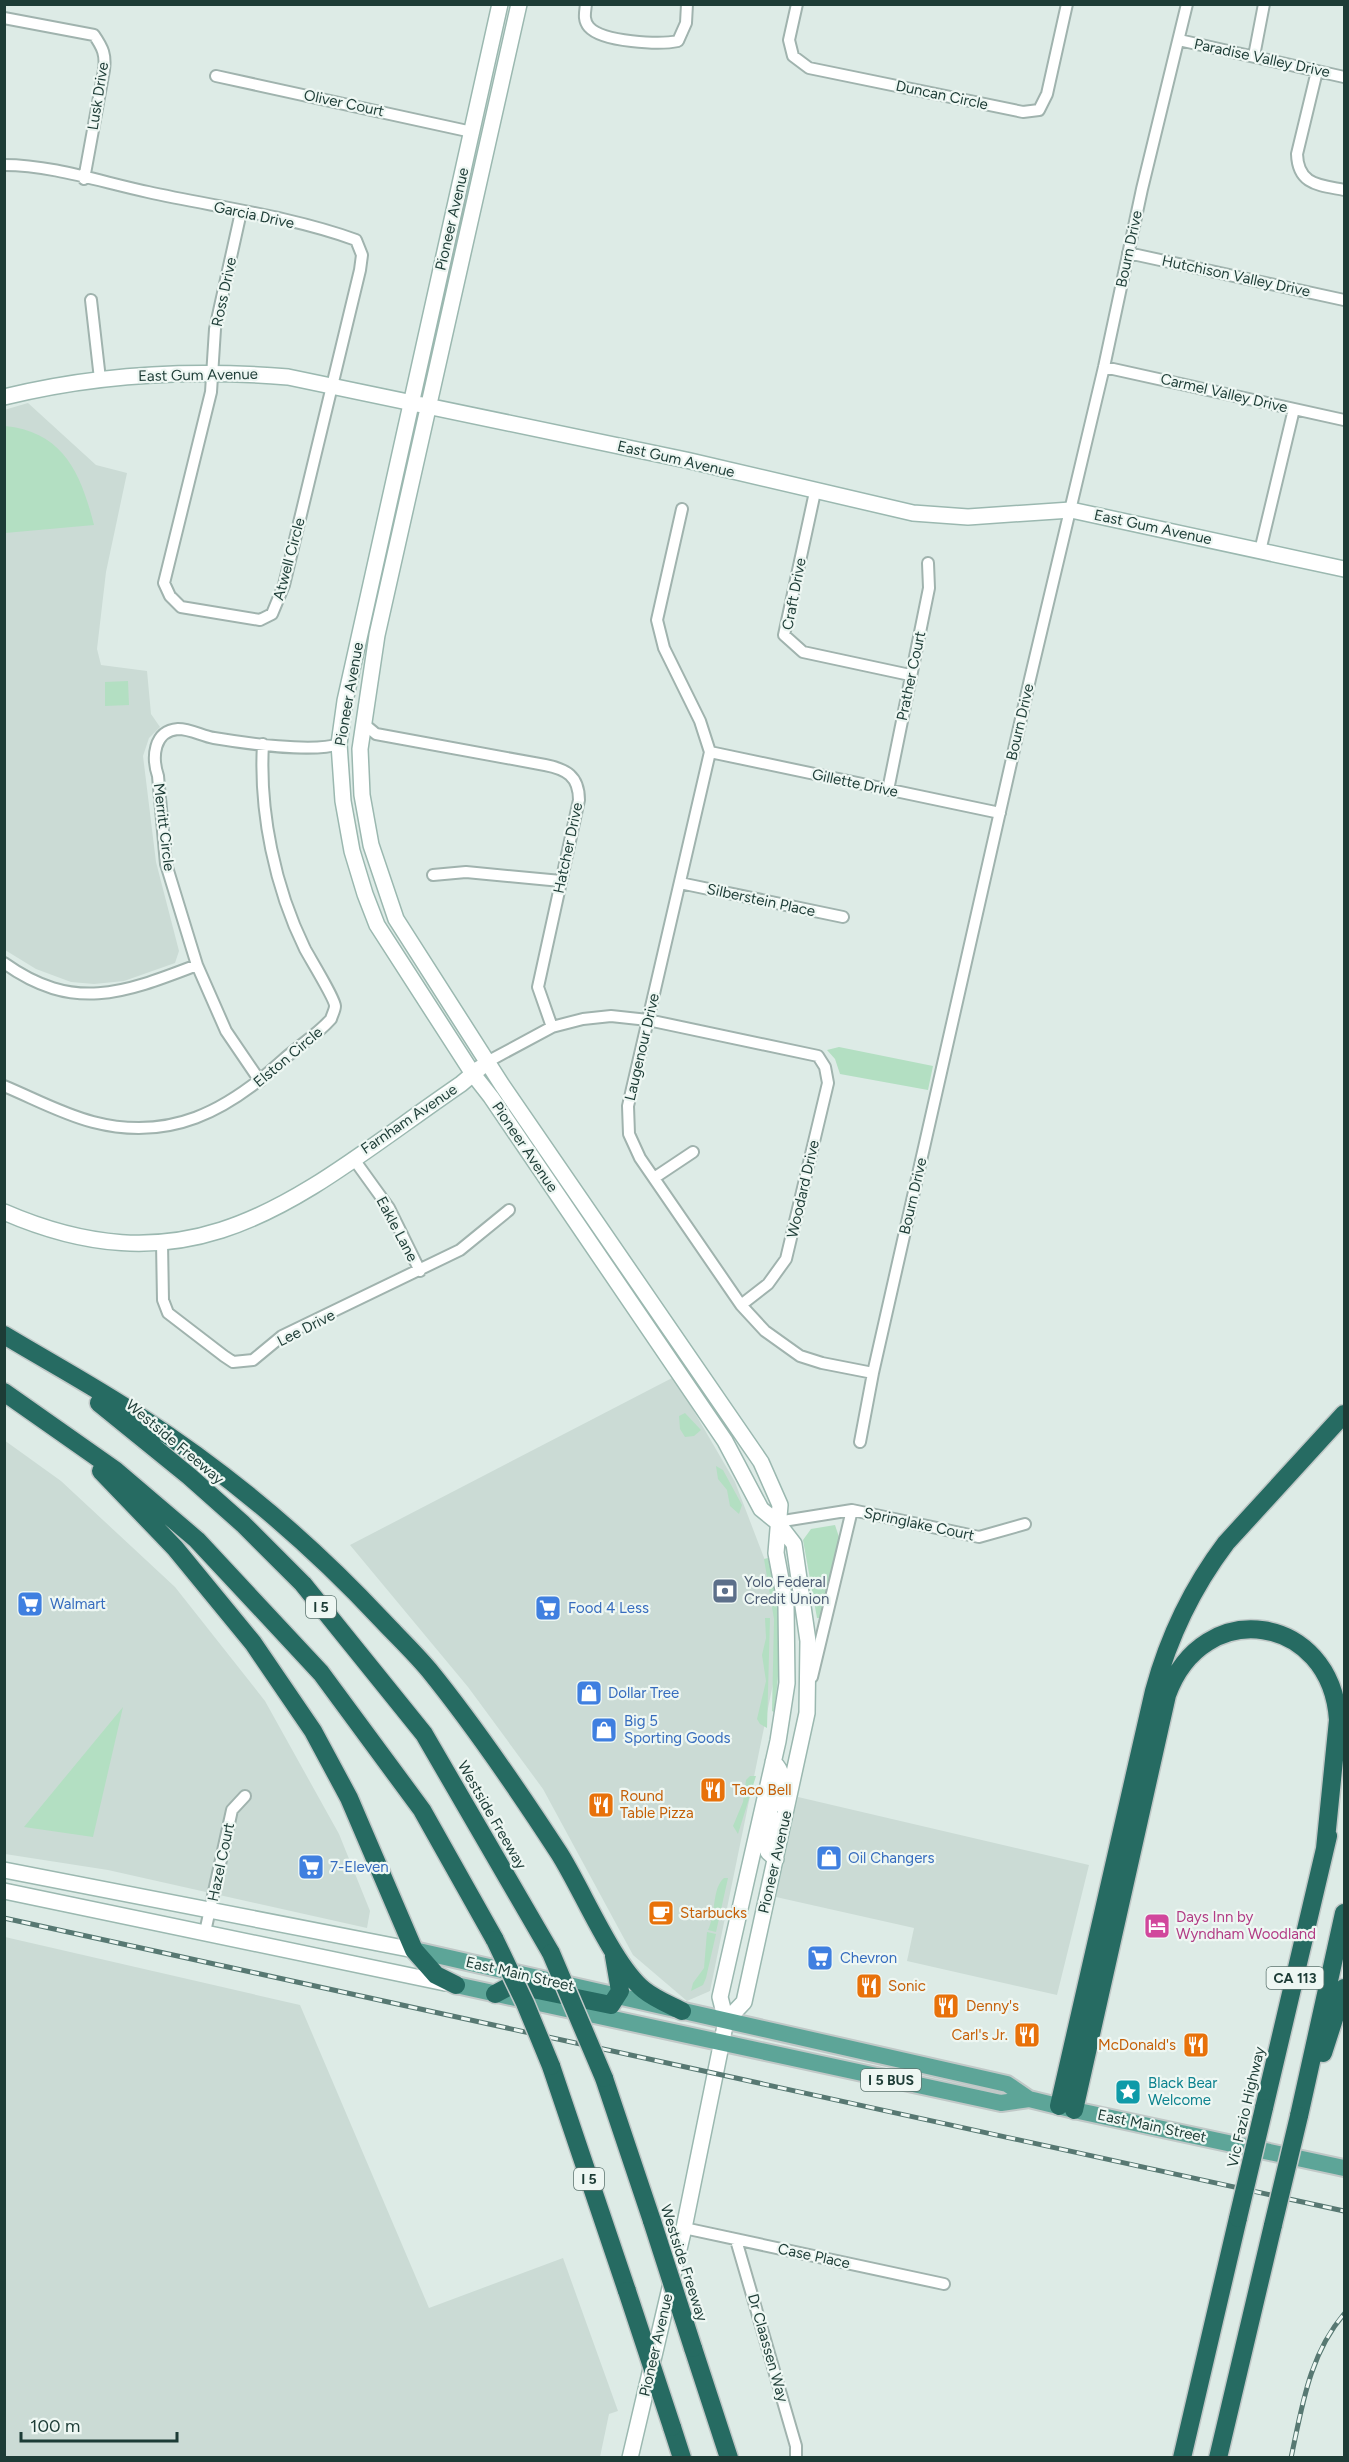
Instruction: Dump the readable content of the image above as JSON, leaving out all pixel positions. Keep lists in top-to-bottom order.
{
  "streets": {
    "highway": [
      "Westside Freeway",
      "I 5",
      "CA 113",
      "Vic Fazio Highway"
    ],
    "main road": [
      "Pioneer Avenue",
      "East Gum Avenue",
      "Farnham Avenue",
      "East Main Street",
      "I 5 BUS"
    ],
    "street": [
      "Paradise Valley Drive",
      "Duncan Circle",
      "Lusk Drive",
      "Oliver Court",
      "Garcia Drive",
      "Bourn Drive",
      "Hutchison Valley Drive",
      "Ross Drive",
      "Carmel Valley Drive",
      "Atwell Circle",
      "Craft Drive",
      "Prather Court",
      "Gillette Drive",
      "Merritt Circle",
      "Hatcher Drive",
      "Silberstein Place",
      "Laugenour Drive",
      "Elston Circle",
      "Woodard Drive",
      "Eakle Lane",
      "Lee Drive",
      "Springlake Court",
      "Hazel Court",
      "Case Place",
      "Dr Claassen Way"
    ]
  },
  "crossings": [
    ["Paradise Valley Drive", "Bourn Drive"],
    ["Lusk Drive", "Garcia Drive"],
    ["Oliver Court", "Pioneer Avenue"],
    ["Garcia Drive", "Ross Drive"],
    ["Garcia Drive", "East Gum Avenue"],
    ["Garcia Drive", "Atwell Circle"],
    ["Pioneer Avenue", "East Gum Avenue"],
    ["Pioneer Avenue", "Merritt Circle"],
    ["Pioneer Avenue", "Hatcher Drive"],
    ["Pioneer Avenue", "Farnham Avenue"],
    ["Pioneer Avenue", "Springlake Court"],
    ["Pioneer Avenue", "East Main Street"],
    ["Pioneer Avenue", "Case Place"],
    ["Bourn Drive", "Hutchison Valley Drive"],
    ["Bourn Drive", "East Gum Avenue"],
    ["Bourn Drive", "Carmel Valley Drive"],
    ["Bourn Drive", "Gillette Drive"],
    ["Bourn Drive", "Laugenour Drive"],
    ["Ross Drive", "East Gum Avenue"],
    ["Ross Drive", "Atwell Circle"],
    ["East Gum Avenue", "Atwell Circle"],
    ["East Gum Avenue", "Craft Drive"],
    ["Craft Drive", "Prather Court"],
    ["Prather Court", "Gillette Drive"],
    ["Gillette Drive", "Laugenour Drive"],
    ["Merritt Circle", "Elston Circle"],
    ["Hatcher Drive", "Farnham Avenue"],
    ["Silberstein Place", "Laugenour Drive"],
    ["Laugenour Drive", "Farnham Avenue"],
    ["Laugenour Drive", "Woodard Drive"],
    ["Farnham Avenue", "Woodard Drive"],
    ["Farnham Avenue", "Eakle Lane"],
    ["Farnham Avenue", "Lee Drive"],
    ["Eakle Lane", "Lee Drive"],
    ["Hazel Court", "East Main Street"],
    ["Case Place", "Dr Claassen Way"]
  ],
  "places": {
    "bank": ["Yolo Federal Credit Union"],
    "supermarket": [
      "Walmart",
      "Food 4 Less",
      "7-Eleven",
      "Chevron"
    ],
    "shop": ["Dollar Tree", "Big 5 Sporting Goods", "Oil Changers"],
    "restaurant": [
      "Taco Bell",
      "Round Table Pizza",
      "Sonic",
      "Denny's",
      "Carl's Jr.",
      "McDonald's"
    ],
    "cafe": ["Starbucks"],
    "hotel": ["Days Inn by Wyndham Woodland"],
    "place": ["Black Bear Welcome"]
  },
  "scale_bar": "100 m"
}
